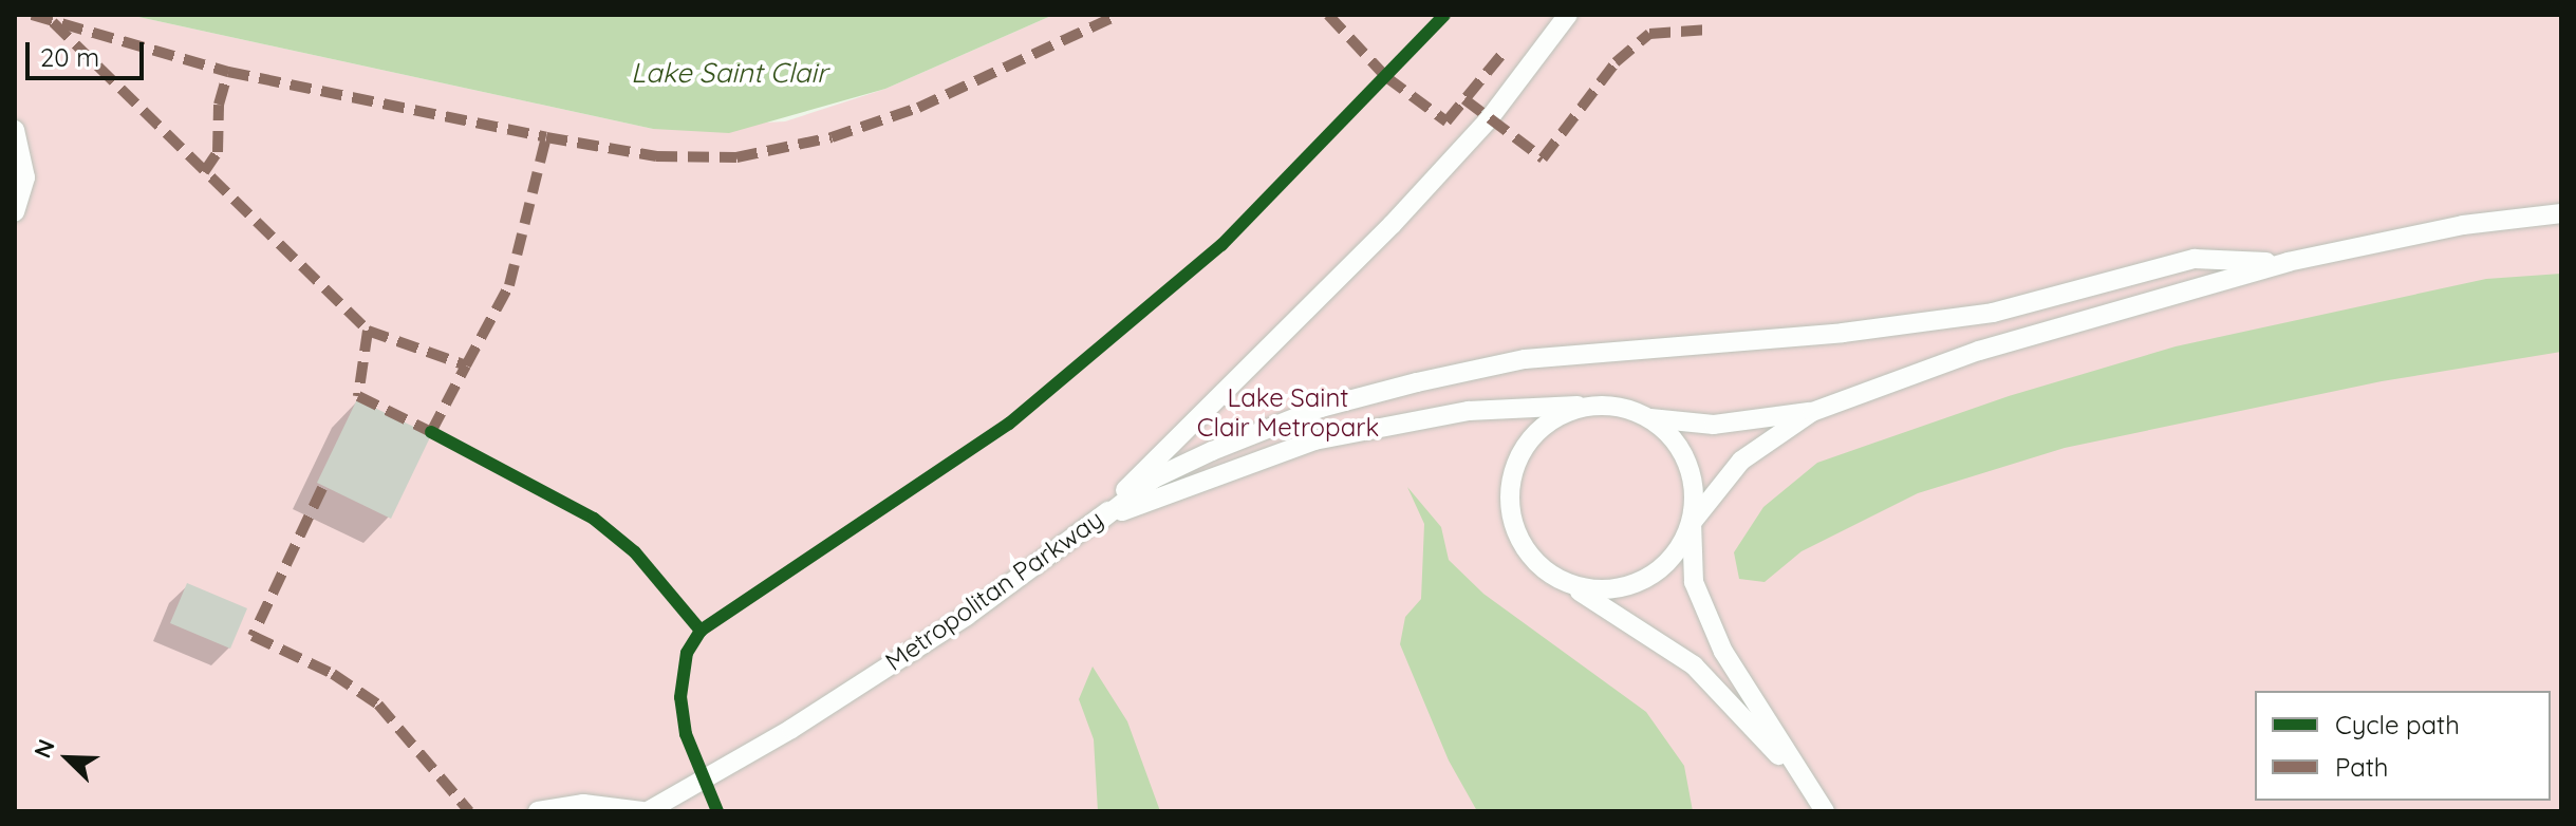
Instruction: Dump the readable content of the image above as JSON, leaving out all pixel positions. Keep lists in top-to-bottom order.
{
  "streets": {
    "lane": ["Metropolitan Parkway"]
  },
  "water": ["Lake Saint Clair"],
  "parks": ["Lake Saint Clair Metropark"],
  "legend": ["Cycle path", "Path"],
  "scale_bar": "20 m",
  "north": "top left"
}
